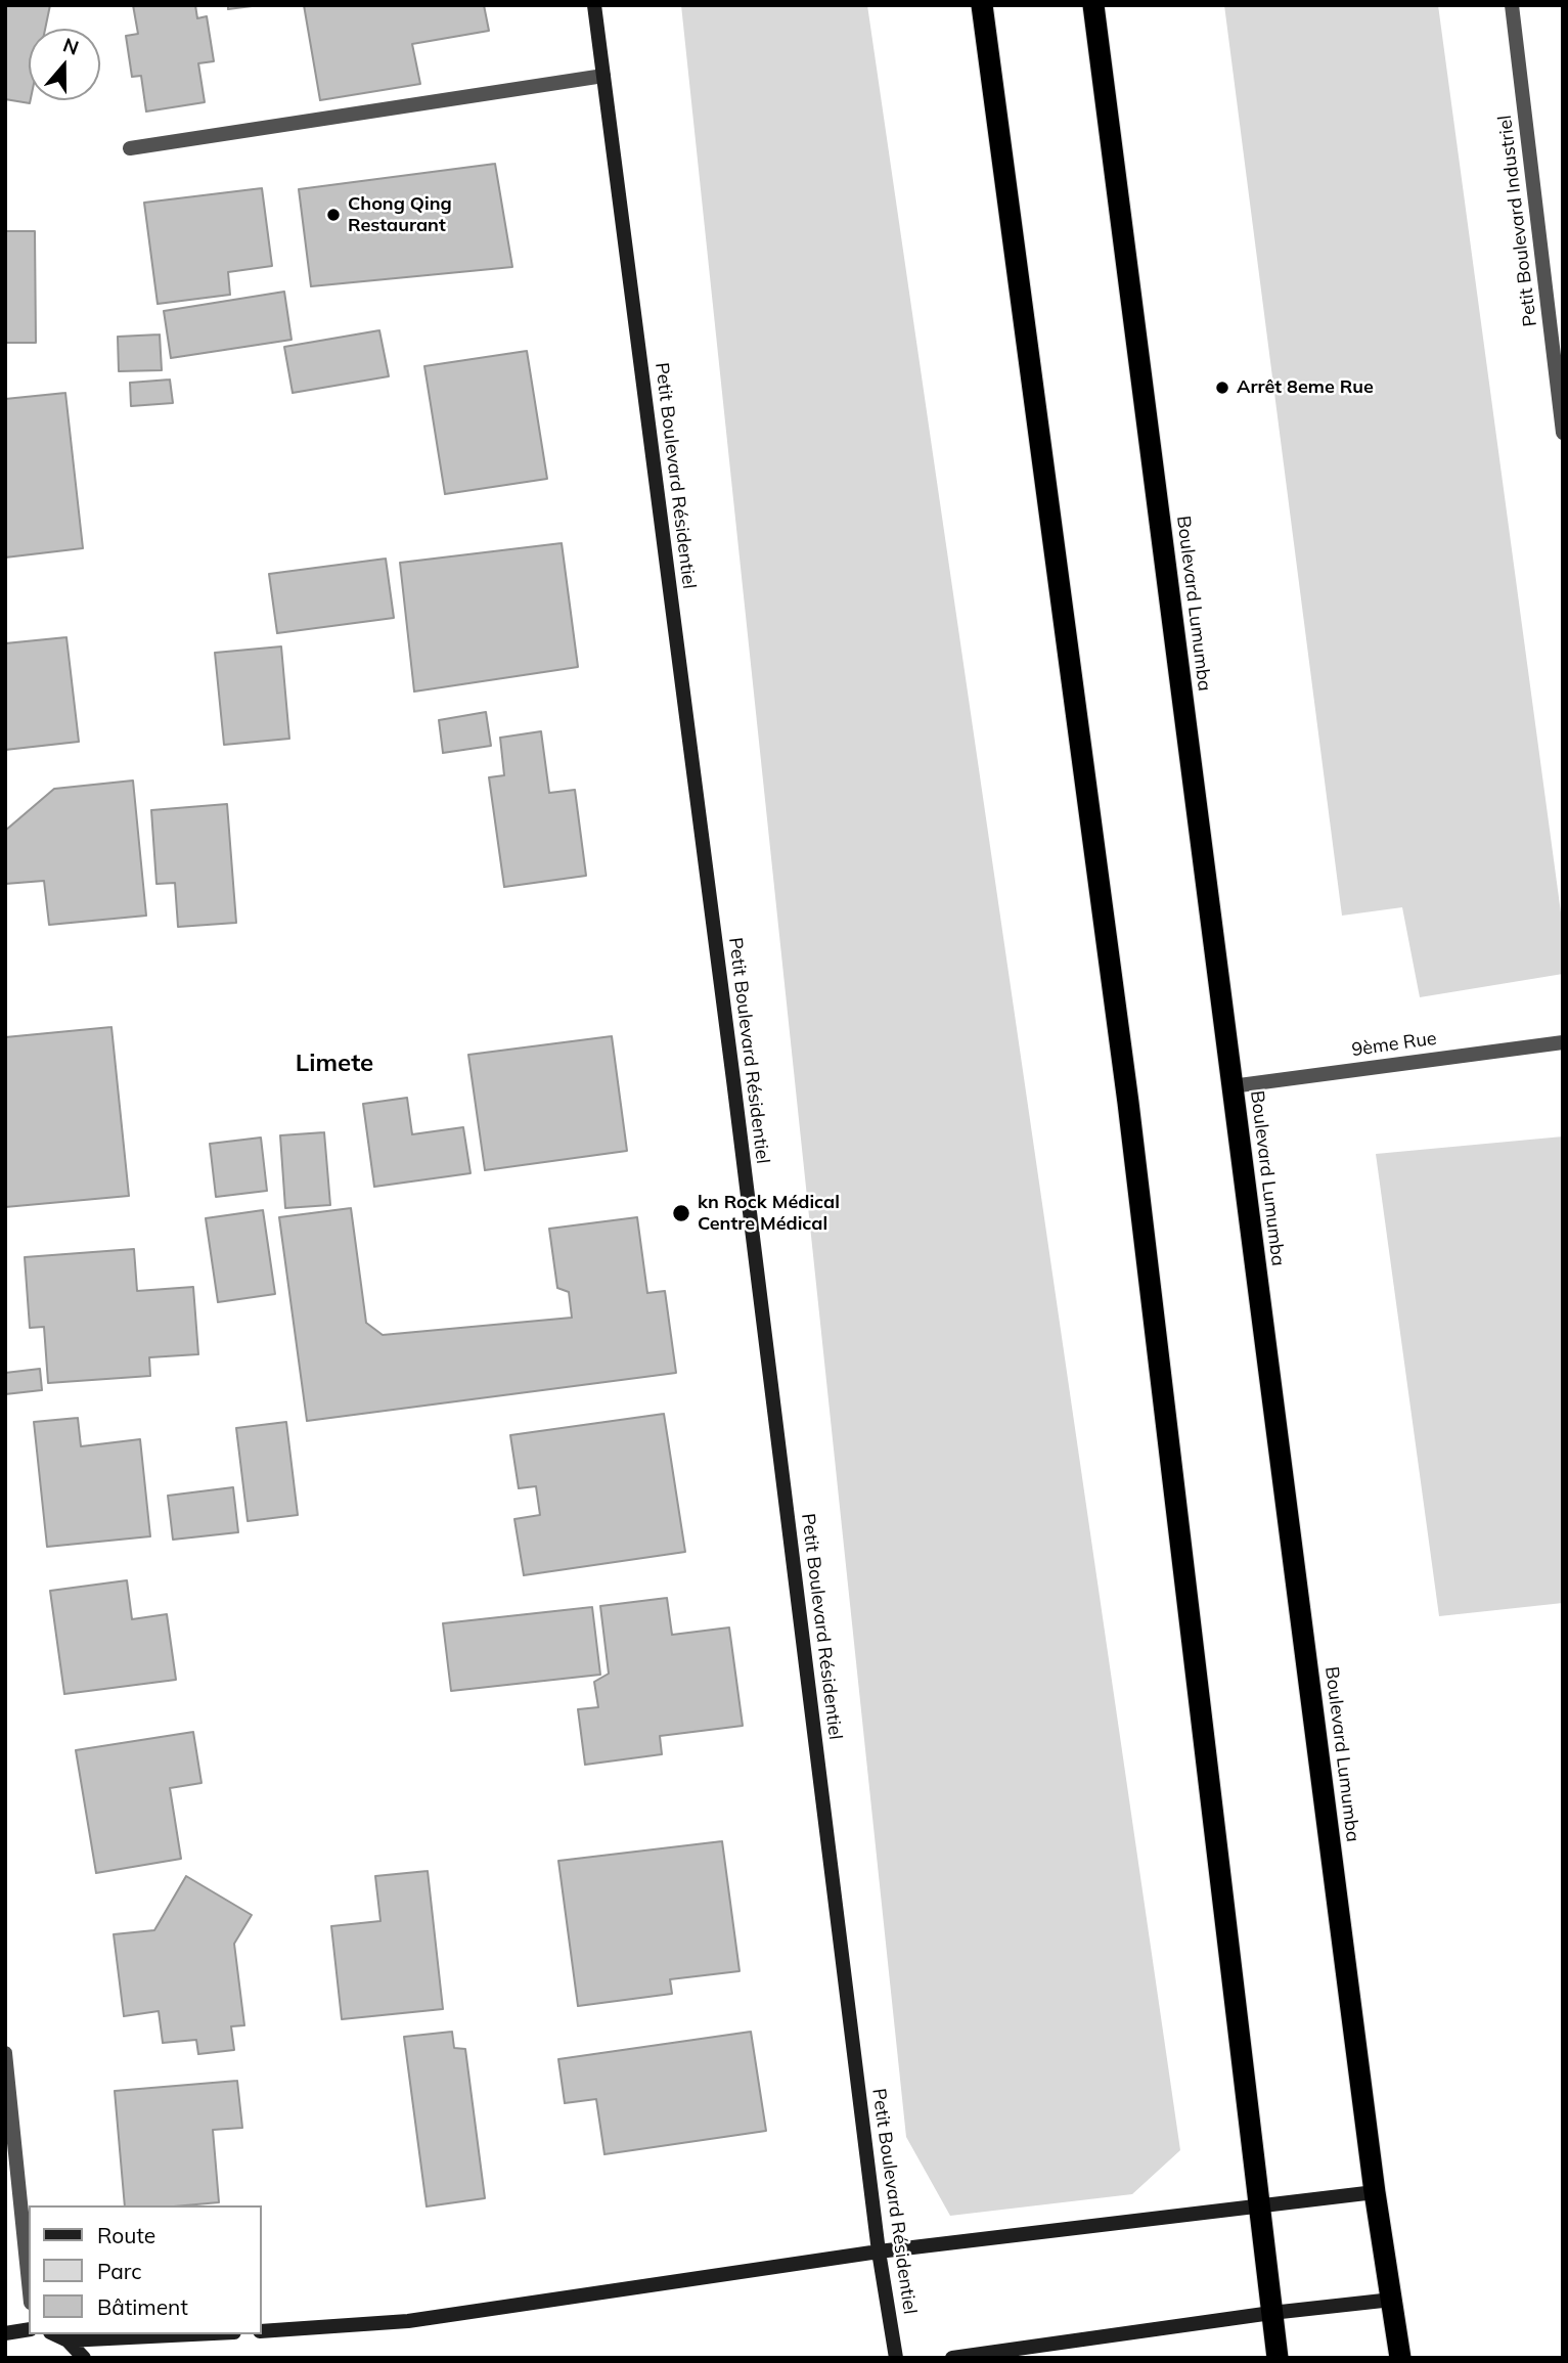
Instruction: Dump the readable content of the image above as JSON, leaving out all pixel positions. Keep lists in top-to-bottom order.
{
  "streets": {
    "highway": ["Boulevard Lumumba"],
    "street": ["Petit Boulevard Industriel", "Petit Boulevard Résidentiel", "9ème Rue"]
  },
  "crossings": [
    ["Boulevard Lumumba", "9ème Rue"]
  ],
  "districts": ["Limete"],
  "places": ["Chong Qing Restaurant", "Arrêt 8eme Rue", "kn Rock Médical Centre Médical"],
  "legend": ["Route", "Parc", "Bâtiment"],
  "north": "top"
}
